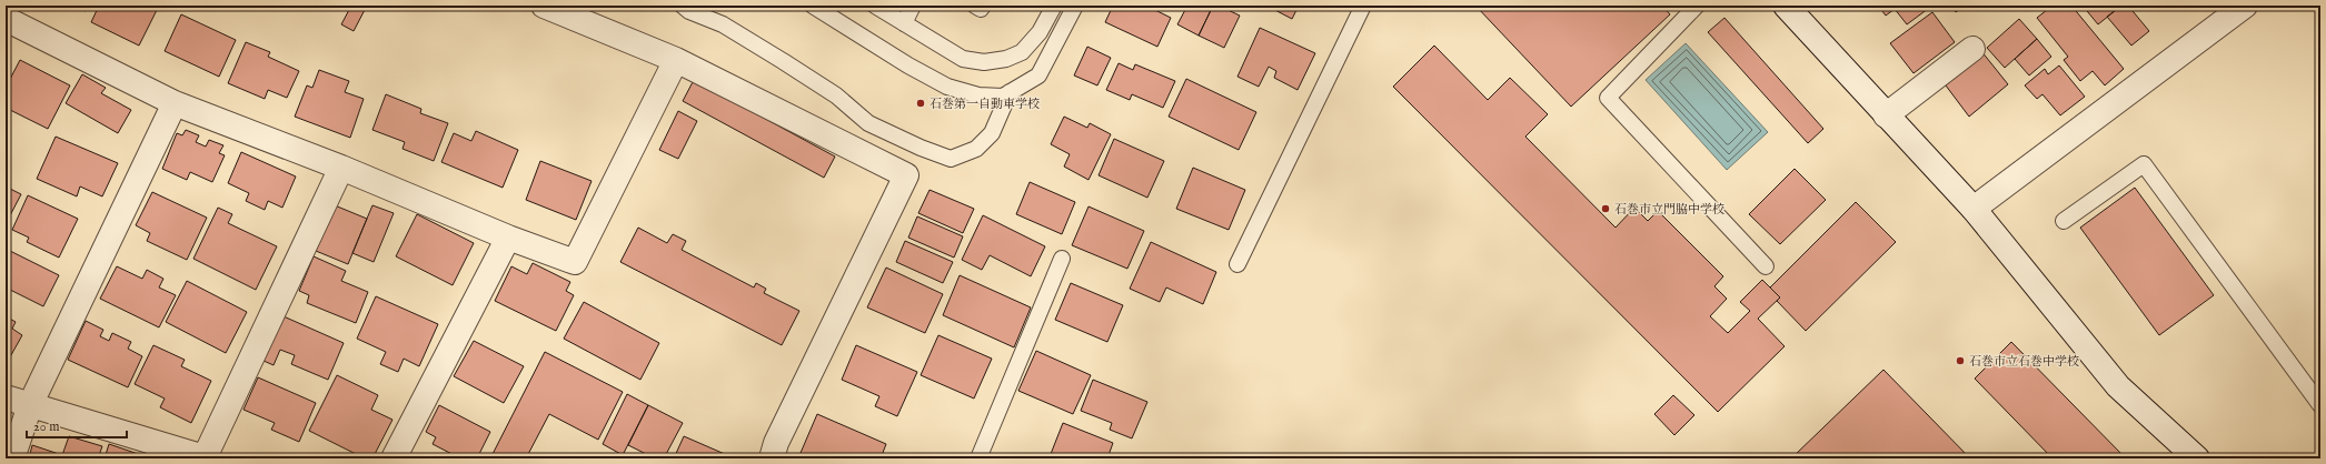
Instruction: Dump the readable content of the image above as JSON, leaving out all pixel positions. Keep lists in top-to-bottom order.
{
  "places": ["石巻第一自動車学校", "石巻市立門脇中学校", "石巻市立石巻中学校"],
  "scale_bar": "20 m"
}
